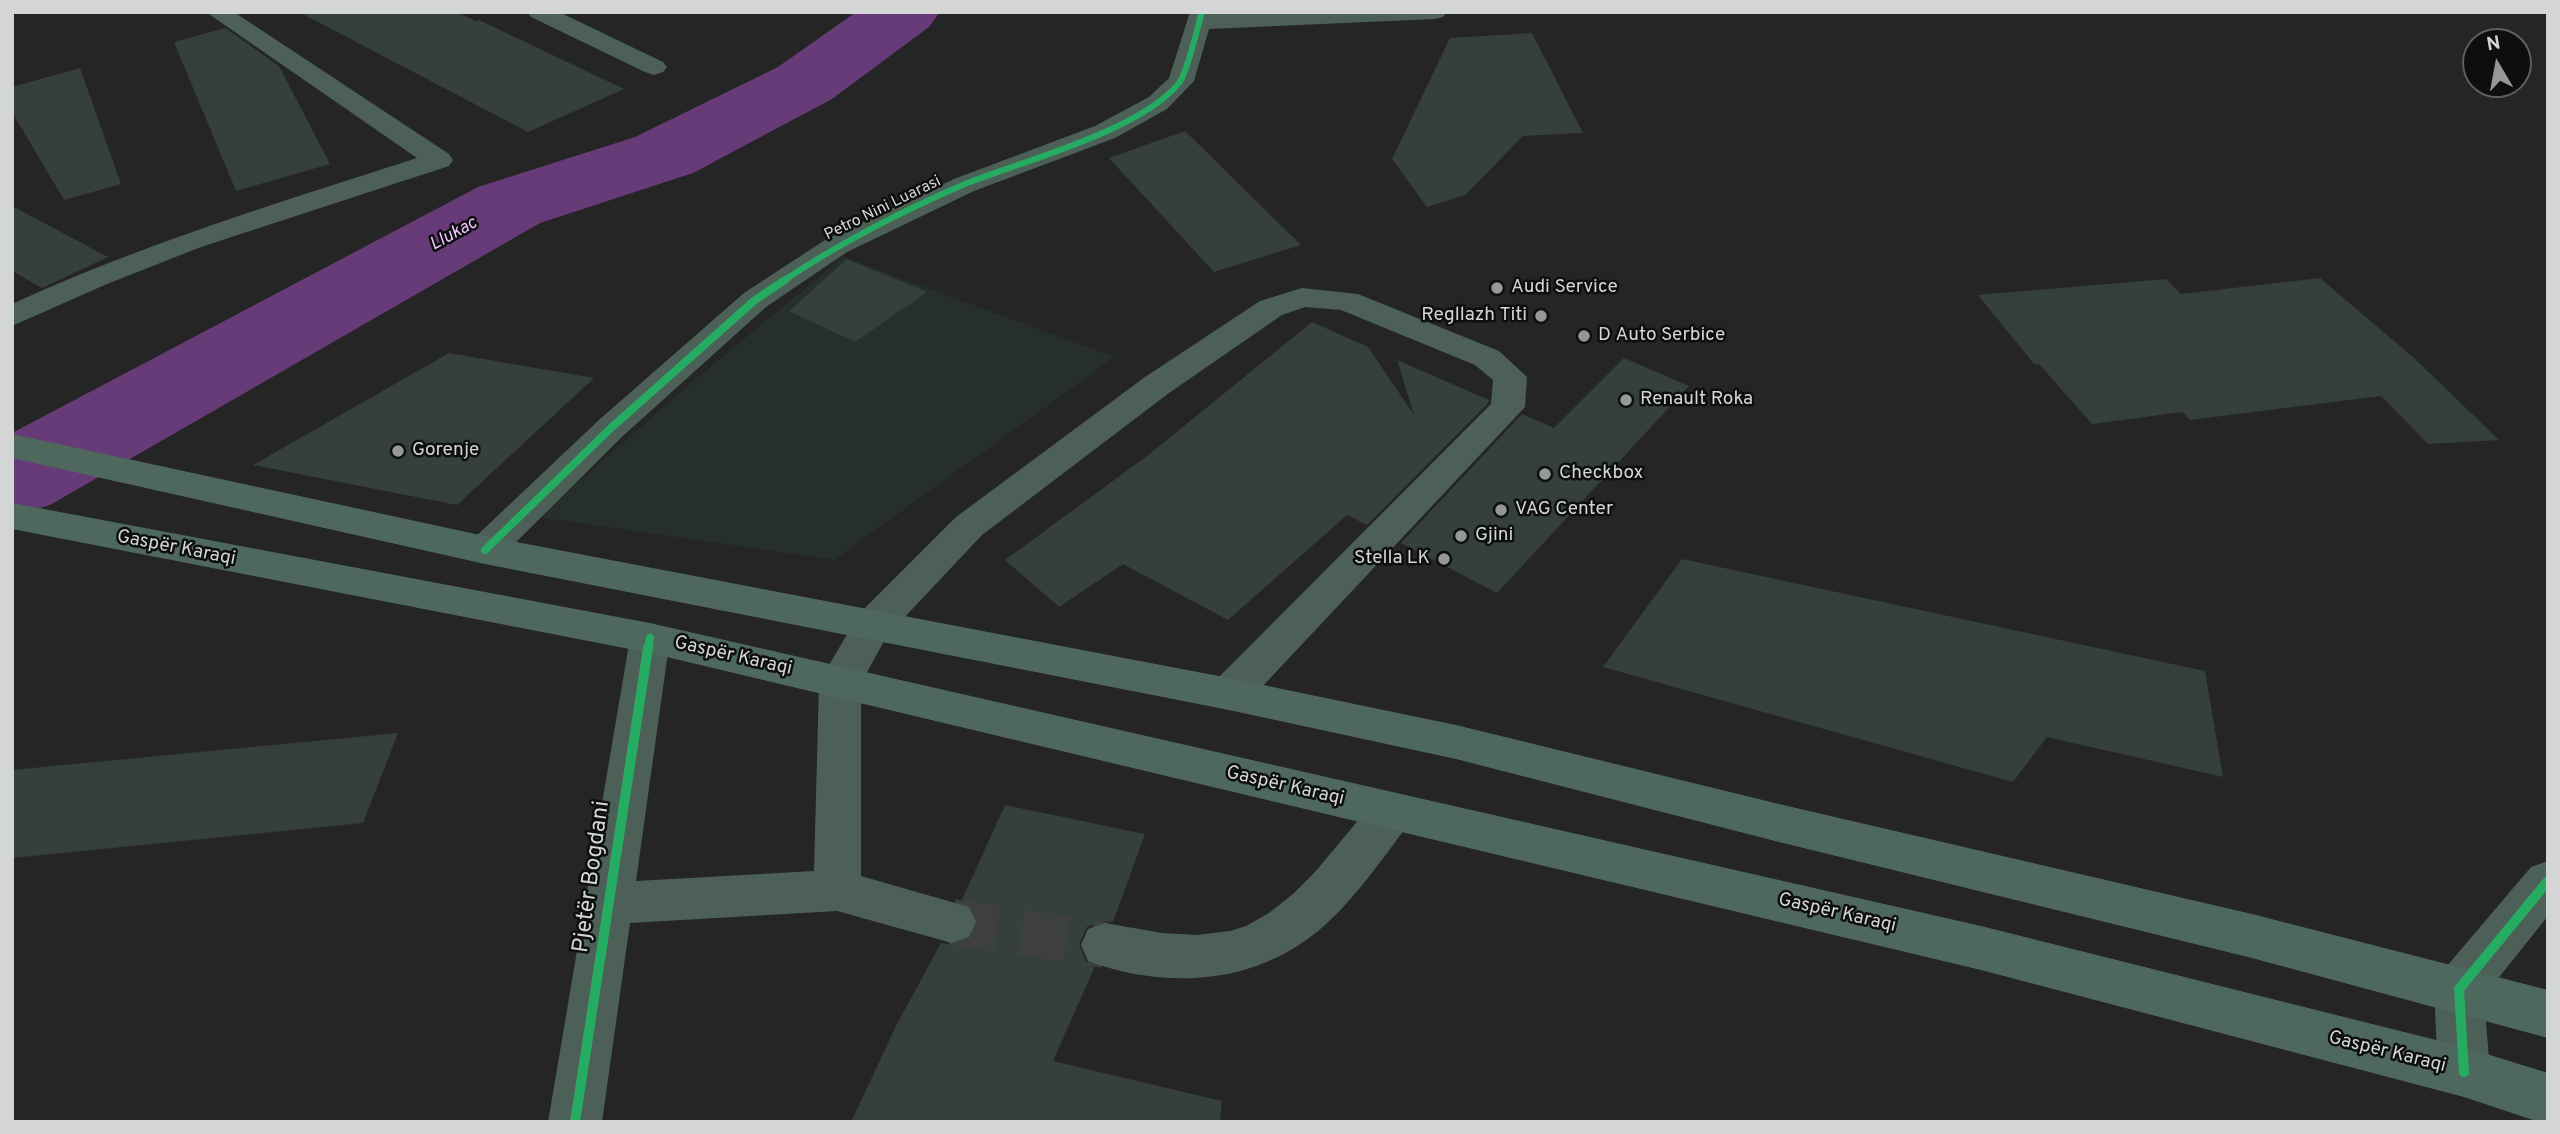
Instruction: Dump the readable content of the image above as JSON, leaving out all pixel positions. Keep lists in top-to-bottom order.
{
  "streets": {
    "main road": ["Gaspër Karaqi"],
    "street": ["Petro Nini Luarasi", "Pjetër Bogdani"]
  },
  "crossings": [
    ["Gaspër Karaqi", "Pjetër Bogdani"]
  ],
  "water": ["Llukac"],
  "places": [
    "Audi Service",
    "Regllazh Titi",
    "D Auto Serbice",
    "Renault Roka",
    "Gorenje",
    "Checkbox",
    "VAG Center",
    "Gjini",
    "Stella LK"
  ],
  "north": "top"
}
